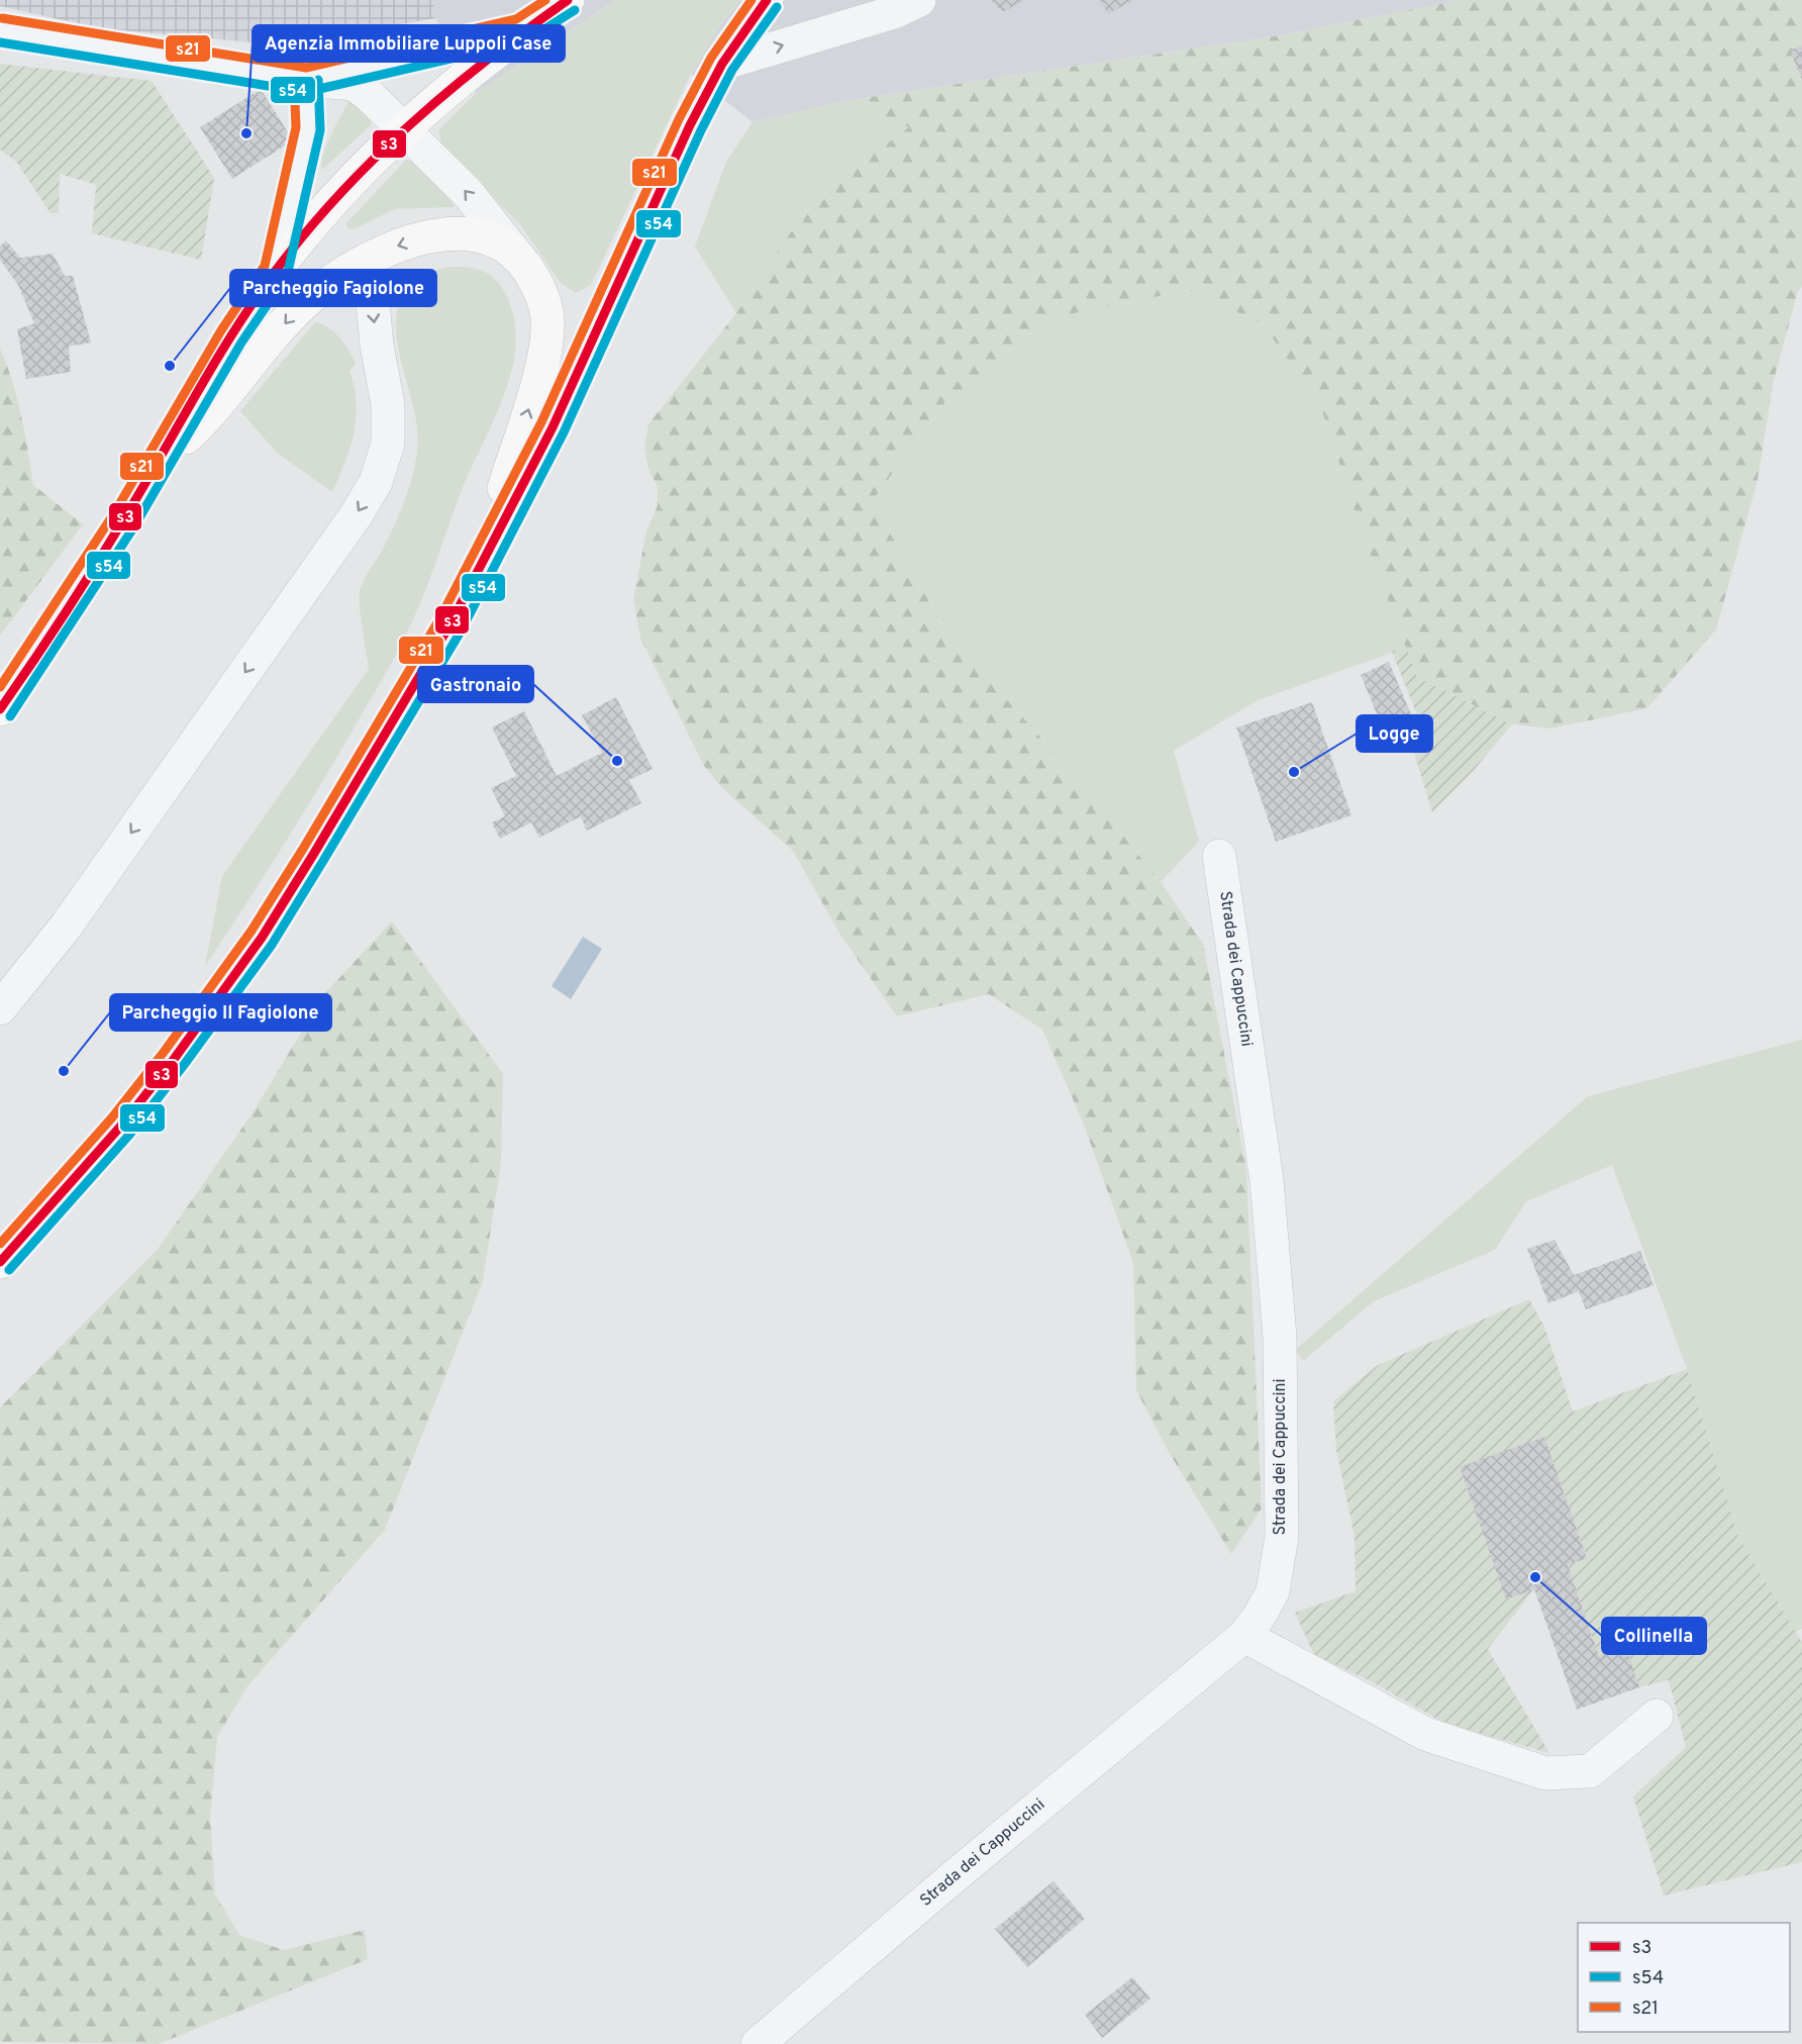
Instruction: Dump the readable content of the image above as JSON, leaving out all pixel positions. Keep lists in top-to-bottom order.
{
  "streets": {
    "street": ["Strada dei Cappuccini"]
  },
  "places": [
    "Agenzia Immobiliare Luppoli Case",
    "Parcheggio Fagiolone",
    "Gastronaio",
    "Logge",
    "Parcheggio Il Fagiolone",
    "Collinella"
  ],
  "lines": ["transit line s3", "transit line s21", "transit line s54"],
  "legend": ["s3", "s54", "s21"]
}
